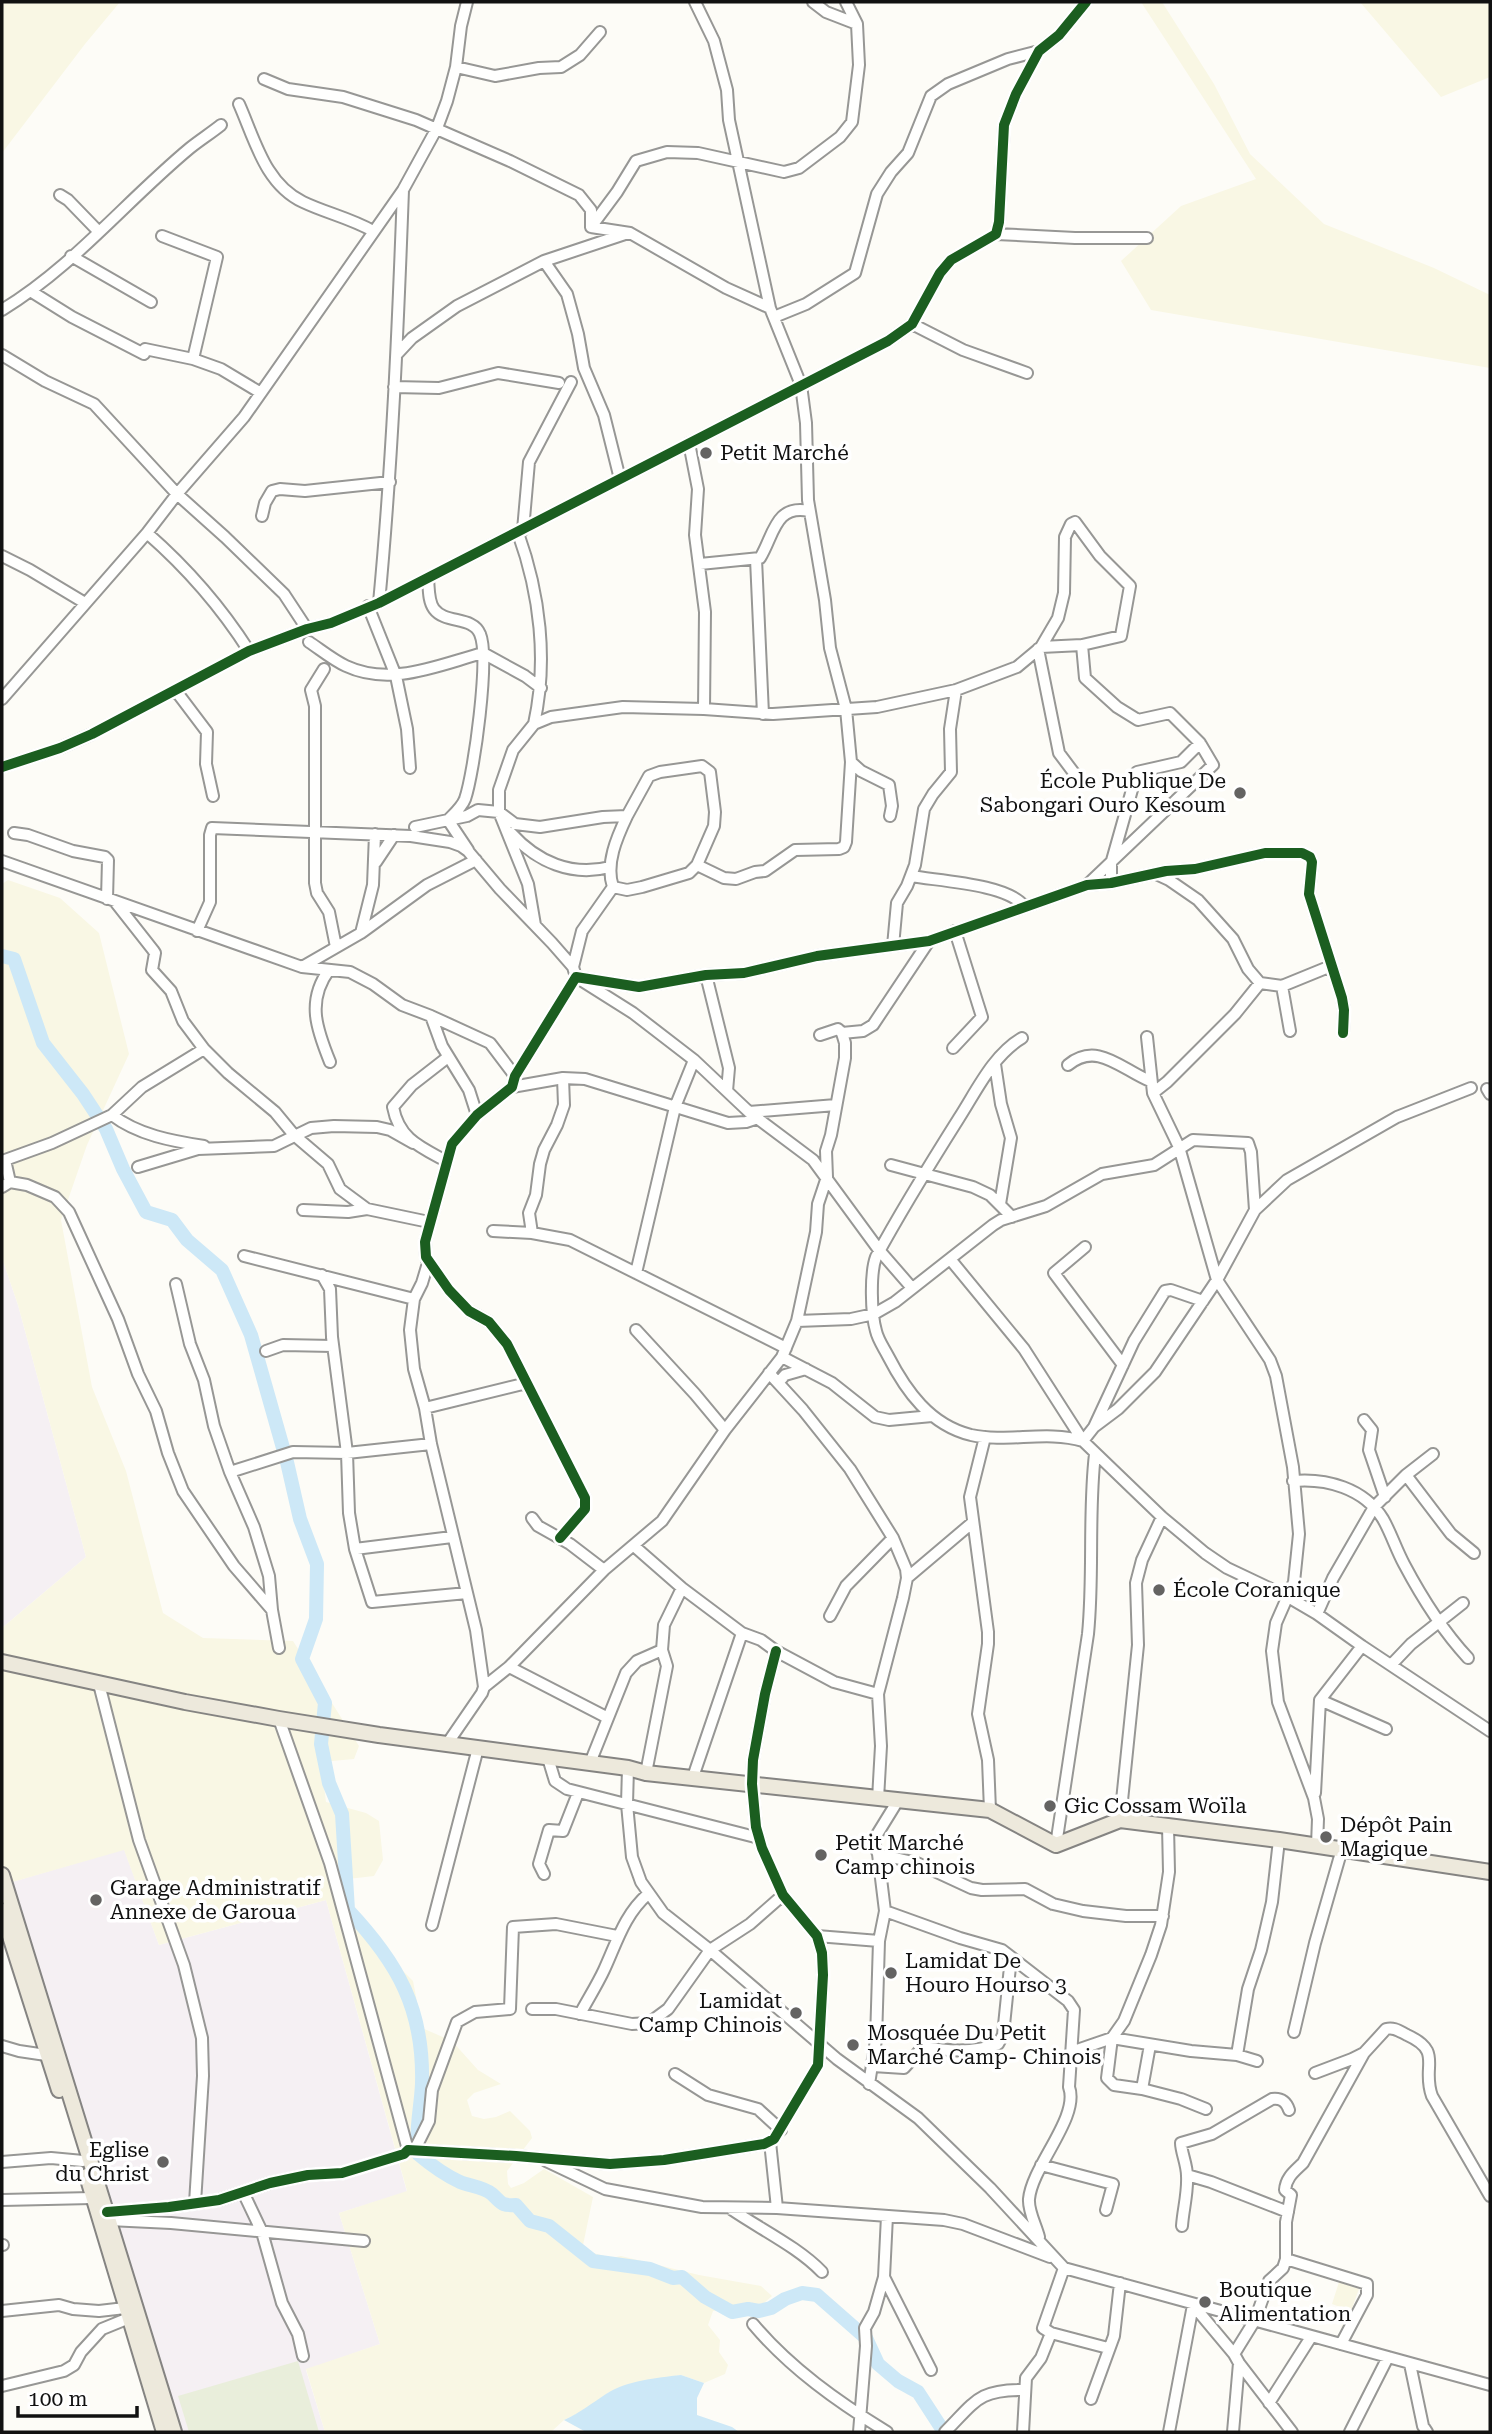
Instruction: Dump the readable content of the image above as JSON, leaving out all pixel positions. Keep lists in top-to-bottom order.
{
  "places": [
    "Petit Marché",
    "École Publique De Sabongari Ouro Kesoum",
    "École Coranique",
    "Gic Cossam Woïla",
    "Dépôt Pain Magique",
    "Petit Marché Camp chinois",
    "Garage Administratif Annexe de Garoua",
    "Lamidat De Houro Hourso 3",
    "Lamidat Camp Chinois",
    "Mosquée Du Petit Marché Camp- Chinois",
    "Eglise du Christ",
    "Boutique Alimentation"
  ],
  "scale_bar": "100 m"
}
